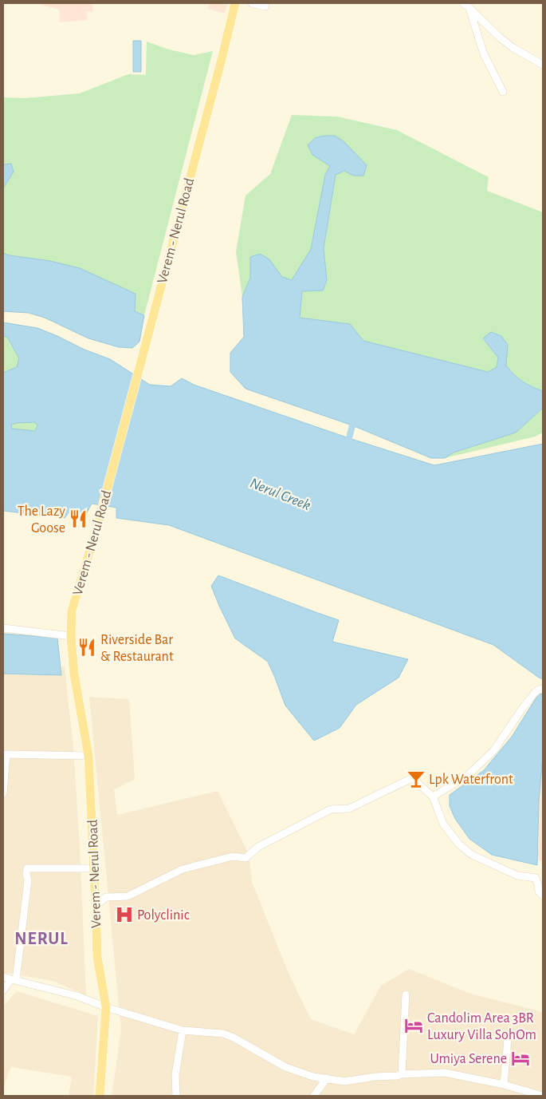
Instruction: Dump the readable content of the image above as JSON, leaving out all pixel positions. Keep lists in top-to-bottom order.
{
  "streets": {
    "main road": ["Verem - Nerul Road"]
  },
  "districts": ["NERUL"],
  "water": ["Nerul Creek"],
  "places": {
    "restaurant": ["The Lazy Goose", "Riverside Bar & Restaurant"],
    "bar": ["Lpk Waterfront"],
    "hospital": ["Polyclinic"],
    "hotel": ["Candolim Area 3BR Luxury Villa SohOm", "Umiya Serene"]
  }
}
